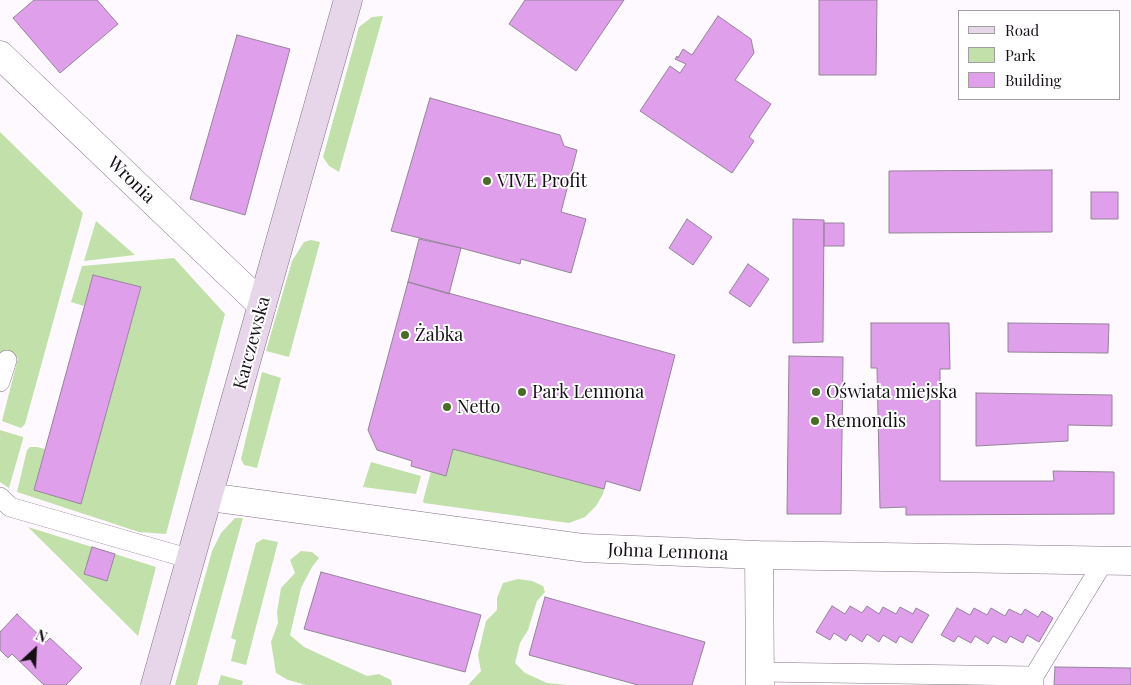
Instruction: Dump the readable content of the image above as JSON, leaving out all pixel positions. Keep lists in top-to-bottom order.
{
  "streets": {
    "main road": ["Karczewska"],
    "street": ["Wronia", "Johna Lennona"]
  },
  "crossings": [
    ["Wronia", "Karczewska"],
    ["Karczewska", "Johna Lennona"]
  ],
  "places": [
    "VIVE Profit",
    "Żabka",
    "Park Lennona",
    "Oświata miejska",
    "Netto",
    "Remondis"
  ],
  "legend": ["Road", "Park", "Building"],
  "north": "top right"
}
